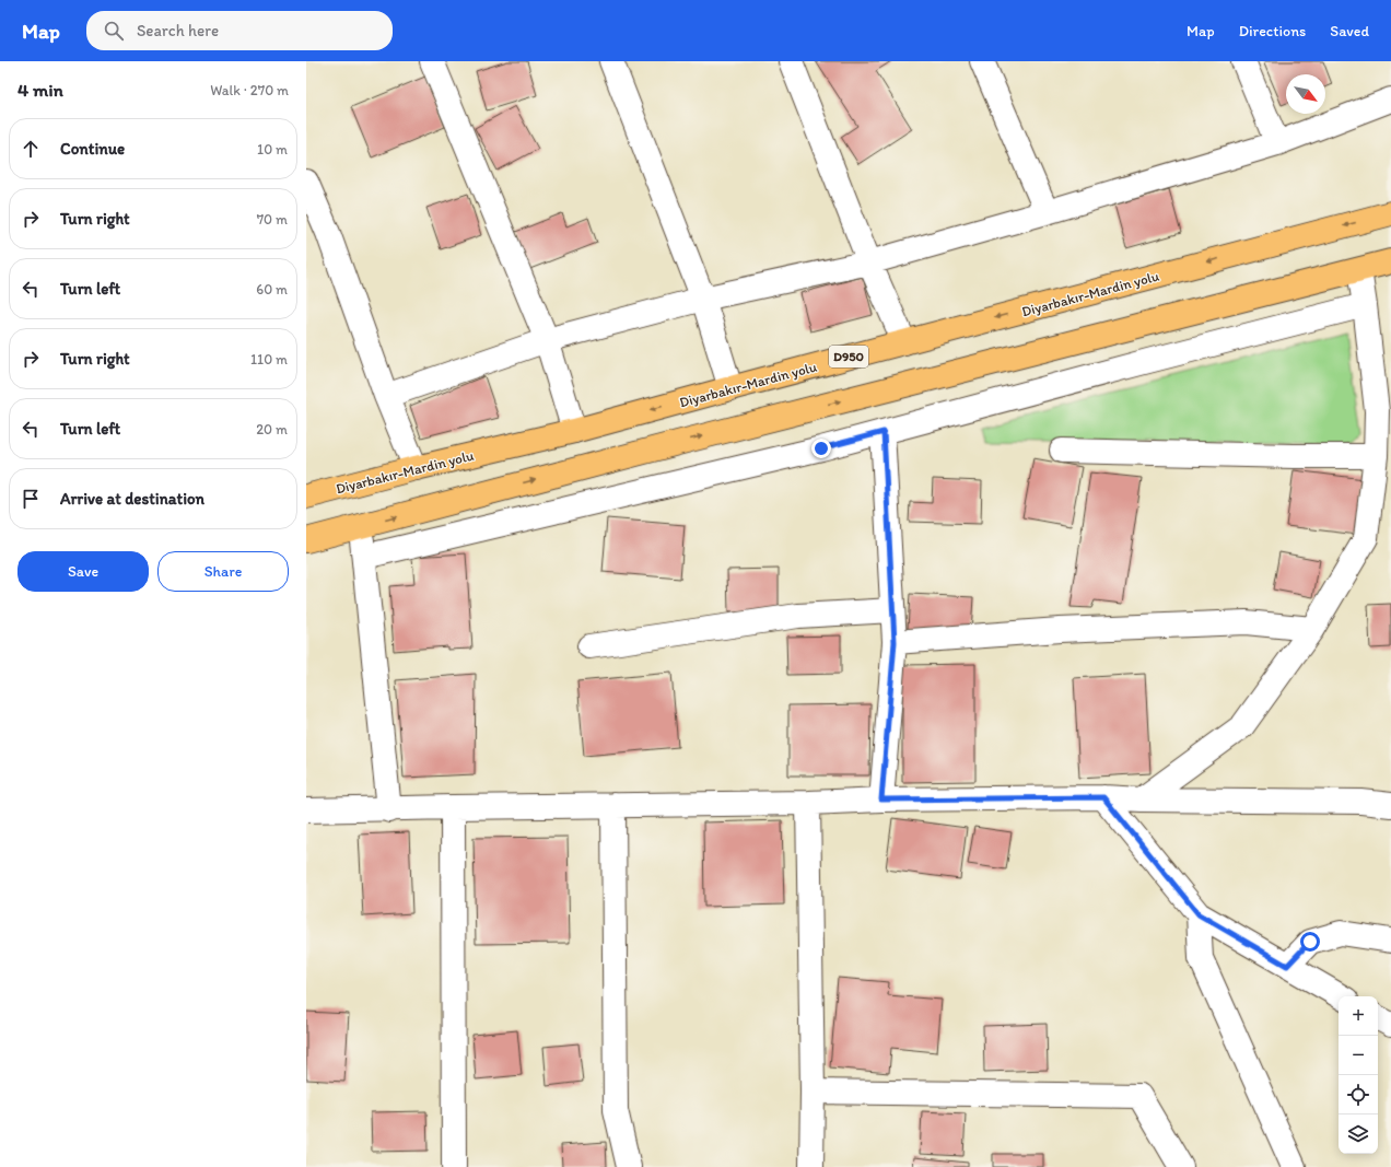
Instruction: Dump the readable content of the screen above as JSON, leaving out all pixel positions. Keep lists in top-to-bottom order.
{
  "streets": {
    "highway": ["Diyarbakır-Mardin yolu", "D950"]
  },
  "north": "bottom right",
  "page": {
    "header": "Map",
    "search": "Search here",
    "nav": ["Map", "Directions", "Saved"],
    "heading": ["4 min", "Walk · 270 m"],
    "list": [
      ["Continue", "10 m"],
      ["Turn right", "70 m"],
      ["Turn left", "60 m"],
      ["Turn right", "110 m"],
      ["Turn left", "20 m"],
      "Arrive at destination"
    ],
    "buttons": ["Save", "Share"],
    "map_buttons": ["+", "−"]
  }
}
